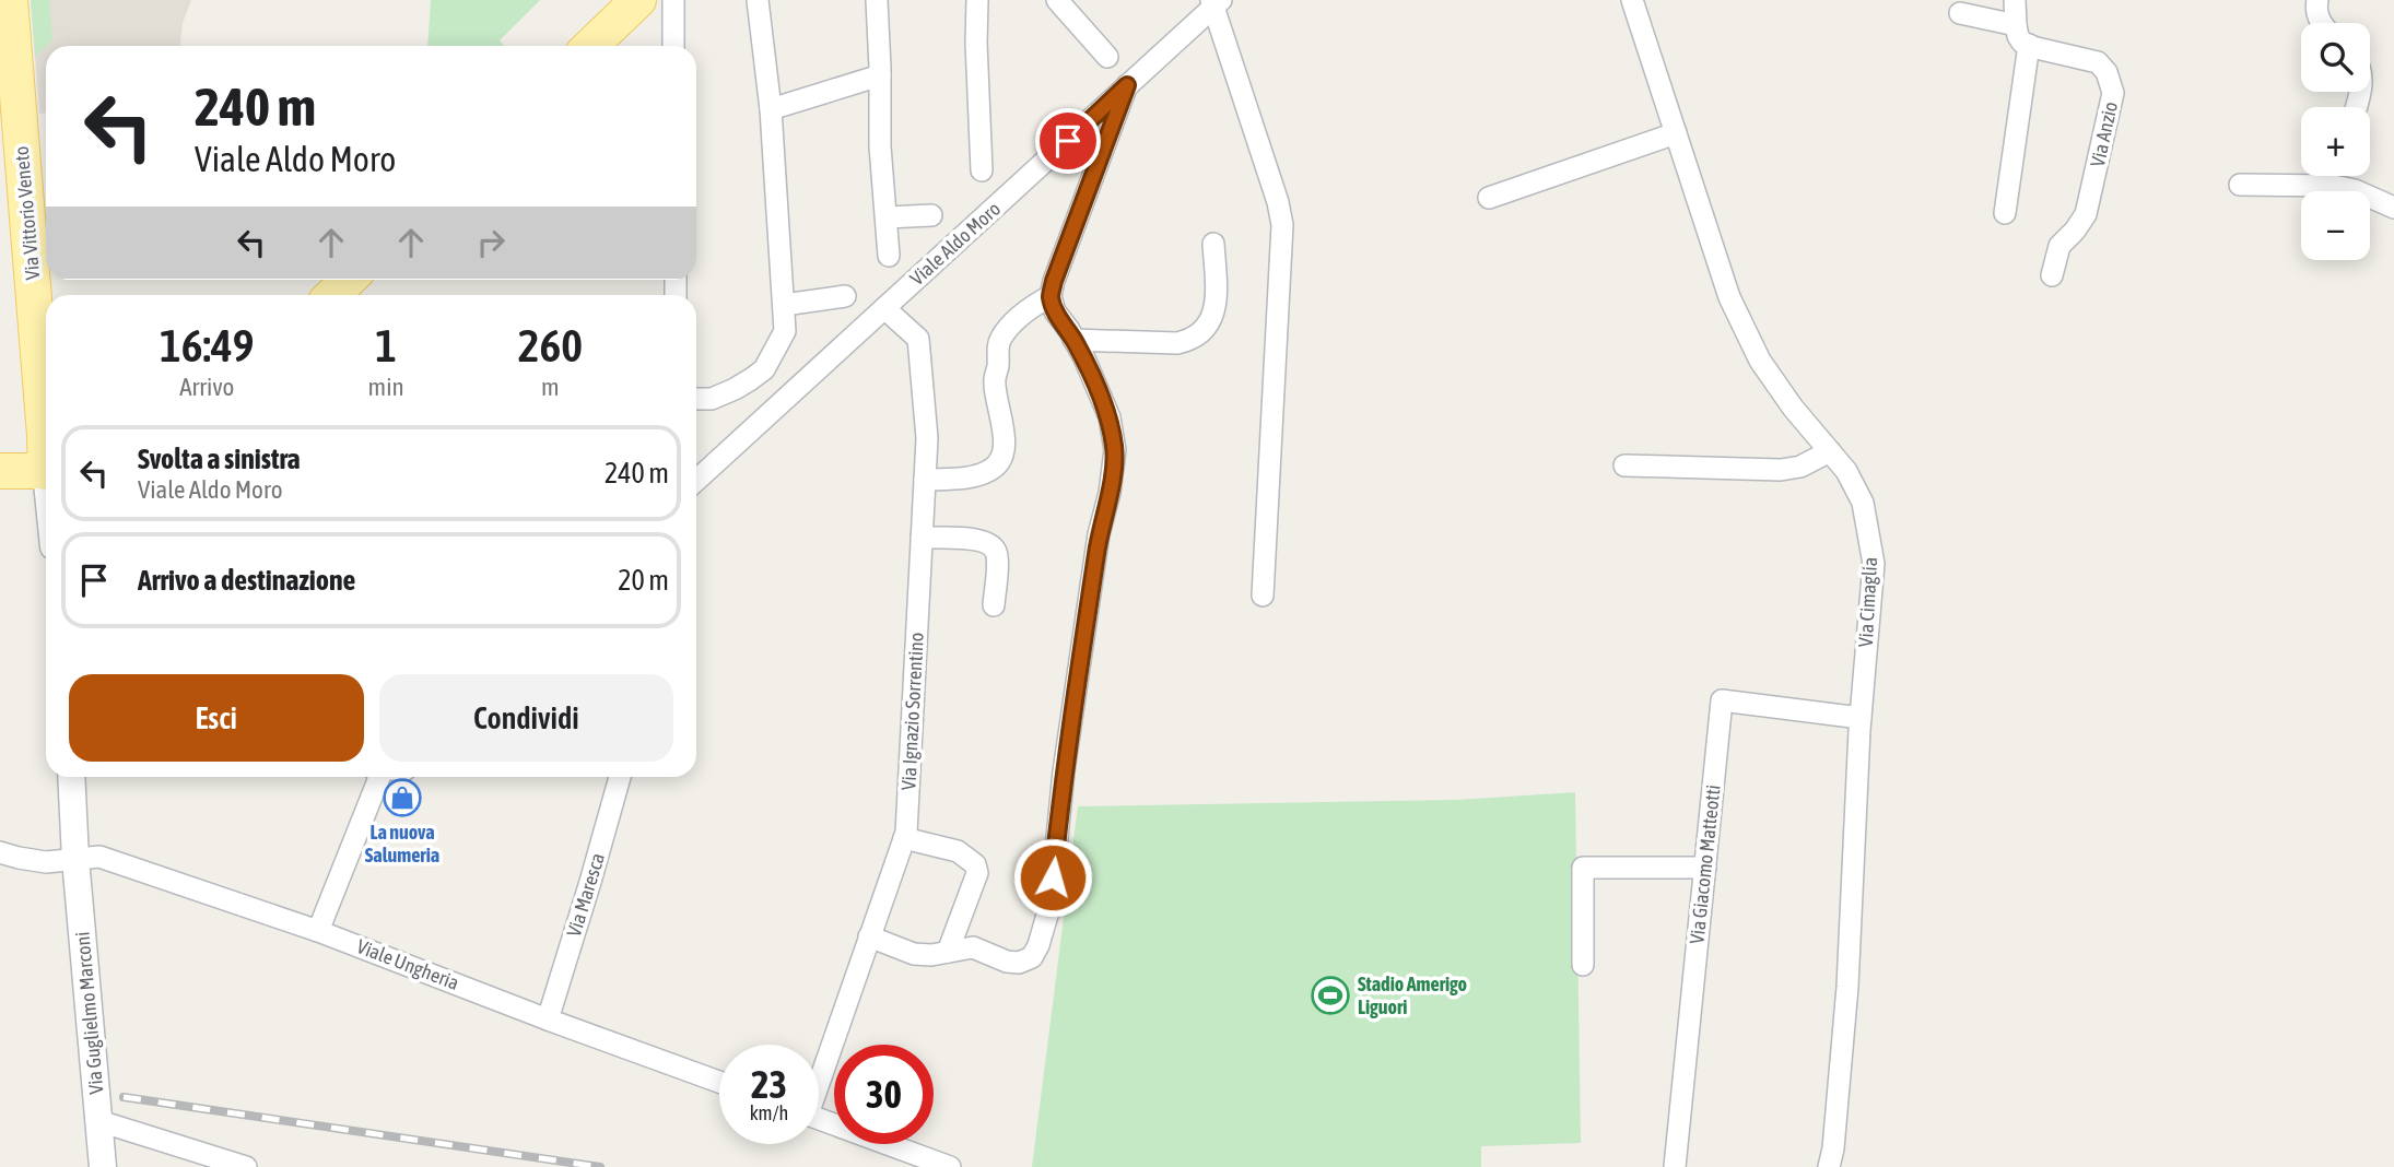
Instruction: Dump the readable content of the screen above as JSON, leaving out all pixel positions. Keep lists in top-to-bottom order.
{
  "streets": {
    "main road": ["Via Vittorio Veneto"],
    "street": [
      "Via Anzio",
      "Viale Aldo Moro",
      "Via Cimaglia",
      "Via Ignazio Sorrentino",
      "Via Giacomo Matteotti",
      "Via Maresca",
      "Viale Ungheria",
      "Via Guglielmo Marconi"
    ]
  },
  "crossings": [
    ["Viale Aldo Moro", "Via Ignazio Sorrentino"],
    ["Via Cimaglia", "Via Giacomo Matteotti"],
    ["Via Maresca", "Viale Ungheria"],
    ["Viale Ungheria", "Via Guglielmo Marconi"]
  ],
  "places": {
    "shop": ["La nuova Salumeria"],
    "sports": ["Stadio Amerigo Liguori"]
  },
  "page": {
    "map_buttons": ["+", "−"],
    "turn": ["240 m", "Viale Aldo Moro"],
    "eta": [
      "16:49",
      "Arrivo",
      "1",
      "min",
      "260",
      "m"
    ],
    "list": [
      {
        "name": "Svolta a sinistra",
        "note": "Viale Aldo Moro",
        "value": "240 m"
      },
      {
        "name": "Arrivo a destinazione",
        "value": "20 m"
      }
    ],
    "buttons": ["Esci", "Condividi"],
    "speed": "23 km/h",
    "limit": "30"
  }
}
